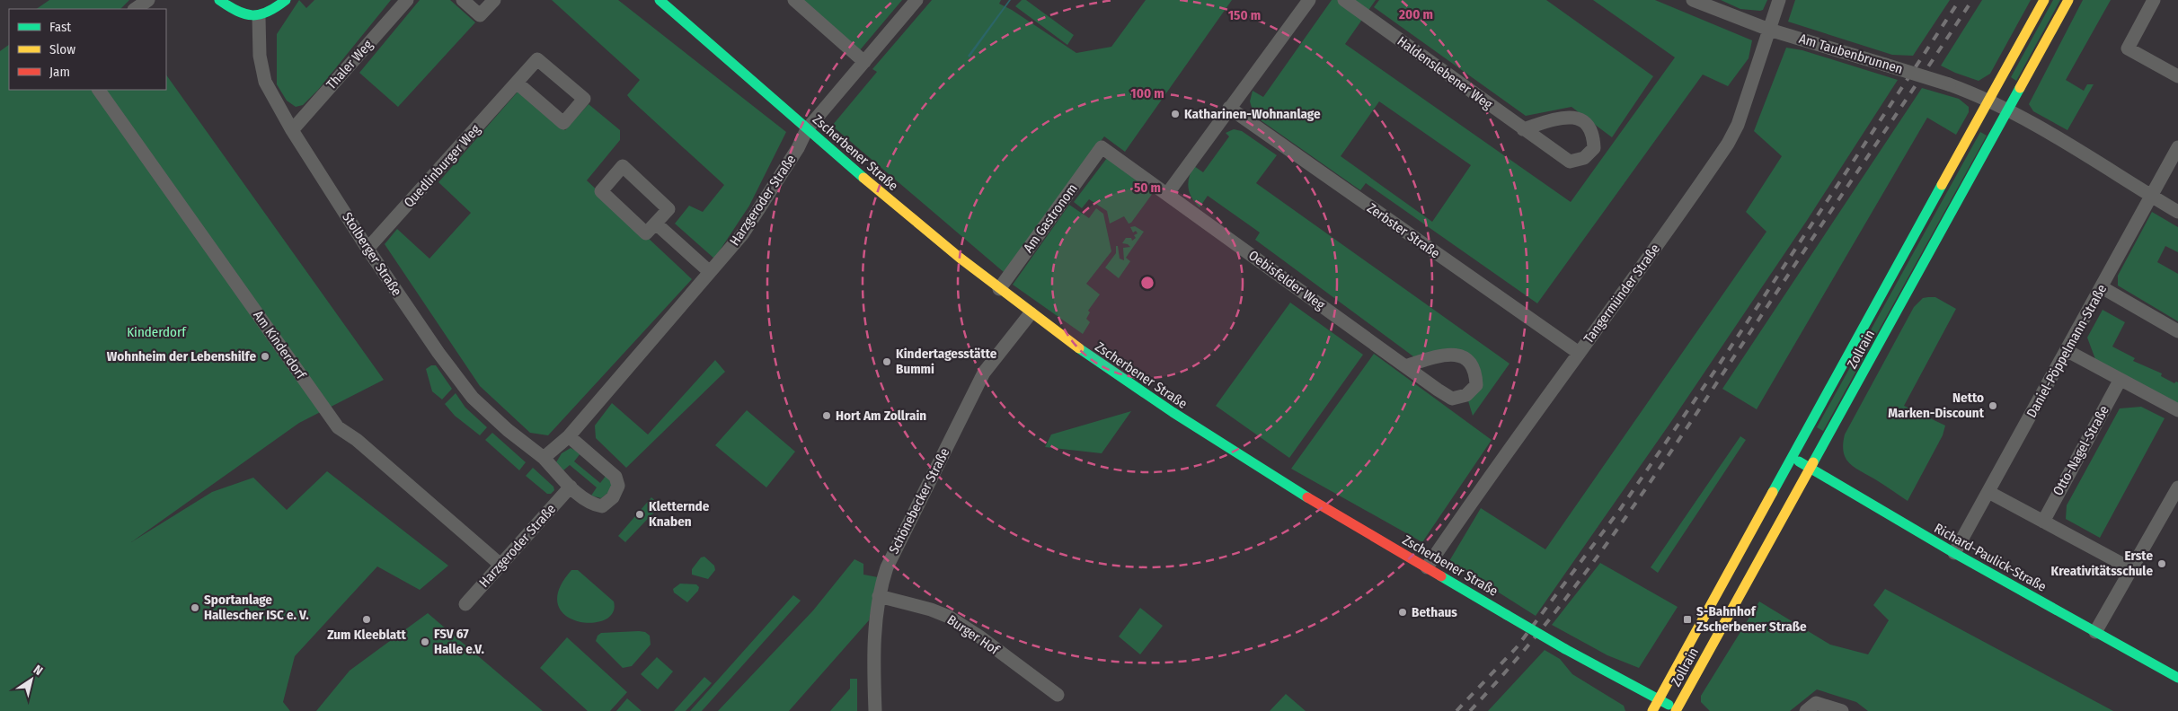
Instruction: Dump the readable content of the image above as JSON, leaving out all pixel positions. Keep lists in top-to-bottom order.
{
  "streets": {
    "street": [
      "Am Taubenbrunnen",
      "Thaler Weg",
      "Haldenslebener Weg",
      "Zscherbener Straße",
      "Quedlinburger Weg",
      "Harzgeroder Straße",
      "Am Gastronom",
      "Zerbster Straße",
      "Stolberger Straße",
      "Oebisfelder Weg",
      "Tangermünder Straße",
      "Am Kinderdorf",
      "Zollrain",
      "Daniel-Pöppelmann-Straße",
      "Otto-Nagel-Straße",
      "Schönebecker Straße",
      "Richard-Paulick-Straße",
      "Burger Hof"
    ]
  },
  "crossings": [
    ["Am Taubenbrunnen", "Tangermünder Straße"],
    ["Am Taubenbrunnen", "Zollrain"],
    ["Am Taubenbrunnen", "Daniel-Pöppelmann-Straße"],
    ["Thaler Weg", "Stolberger Straße"],
    ["Zscherbener Straße", "Harzgeroder Straße"],
    ["Zscherbener Straße", "Am Gastronom"],
    ["Zscherbener Straße", "Tangermünder Straße"],
    ["Zscherbener Straße", "Zollrain"],
    ["Zscherbener Straße", "Schönebecker Straße"],
    ["Quedlinburger Weg", "Stolberger Straße"],
    ["Harzgeroder Straße", "Stolberger Straße"],
    ["Harzgeroder Straße", "Am Kinderdorf"],
    ["Am Gastronom", "Oebisfelder Weg"],
    ["Zerbster Straße", "Tangermünder Straße"],
    ["Zollrain", "Richard-Paulick-Straße"],
    ["Daniel-Pöppelmann-Straße", "Richard-Paulick-Straße"],
    ["Schönebecker Straße", "Burger Hof"]
  ],
  "parks": ["Kinderdorf"],
  "places": {
    "other": [
      "Katharinen-Wohnanlage",
      "Wohnheim der Lebenshilfe",
      "Kindertagesstätte Bummi",
      "Netto Marken-Discount",
      "Hort Am Zollrain",
      "Kletternde Knaben",
      "Erste Kreativitätsschule",
      "Sportanlage Hallescher ISC e. V.",
      "Bethaus",
      "Zum Kleeblatt",
      "FSV 67 Halle e.V."
    ],
    "transit": ["S-Bahnhof Zscherbener Straße"]
  },
  "legend": ["Fast", "Slow", "Jam"],
  "north": "top right",
  "rings": [
    "200 m",
    "150 m",
    "100 m",
    "50 m"
  ]
}
